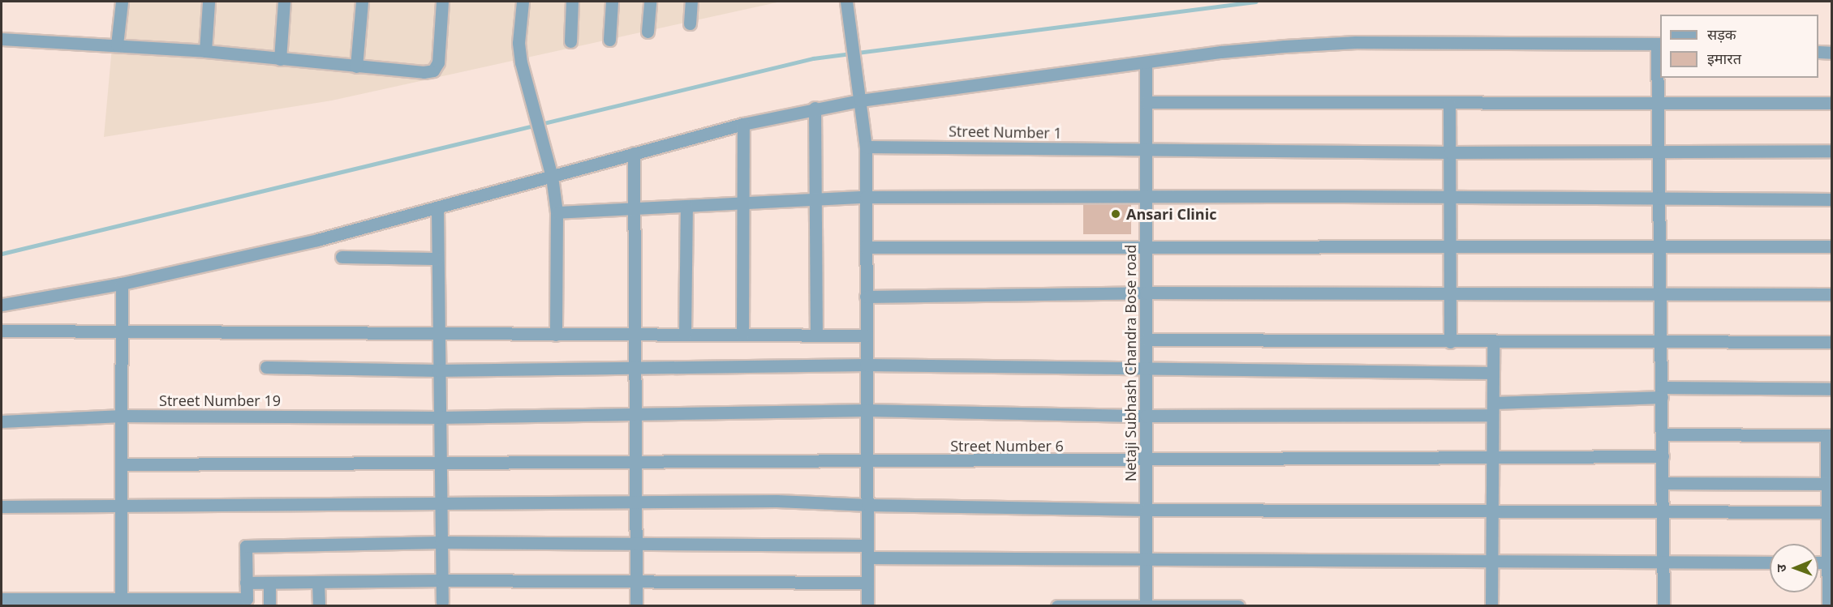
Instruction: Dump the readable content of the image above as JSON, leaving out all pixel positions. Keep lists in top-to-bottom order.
{
  "streets": {
    "street": [
      "Street Number 1",
      "Netaji Subhash Chandra Bose road",
      "Street Number 19",
      "Street Number 6"
    ]
  },
  "crossings": [
    ["Street Number 1", "Netaji Subhash Chandra Bose road"],
    ["Netaji Subhash Chandra Bose road", "Street Number 19"],
    ["Netaji Subhash Chandra Bose road", "Street Number 6"]
  ],
  "places": ["Ansari Clinic"],
  "legend": ["सड़क", "इमारत"],
  "north": "left"
}
